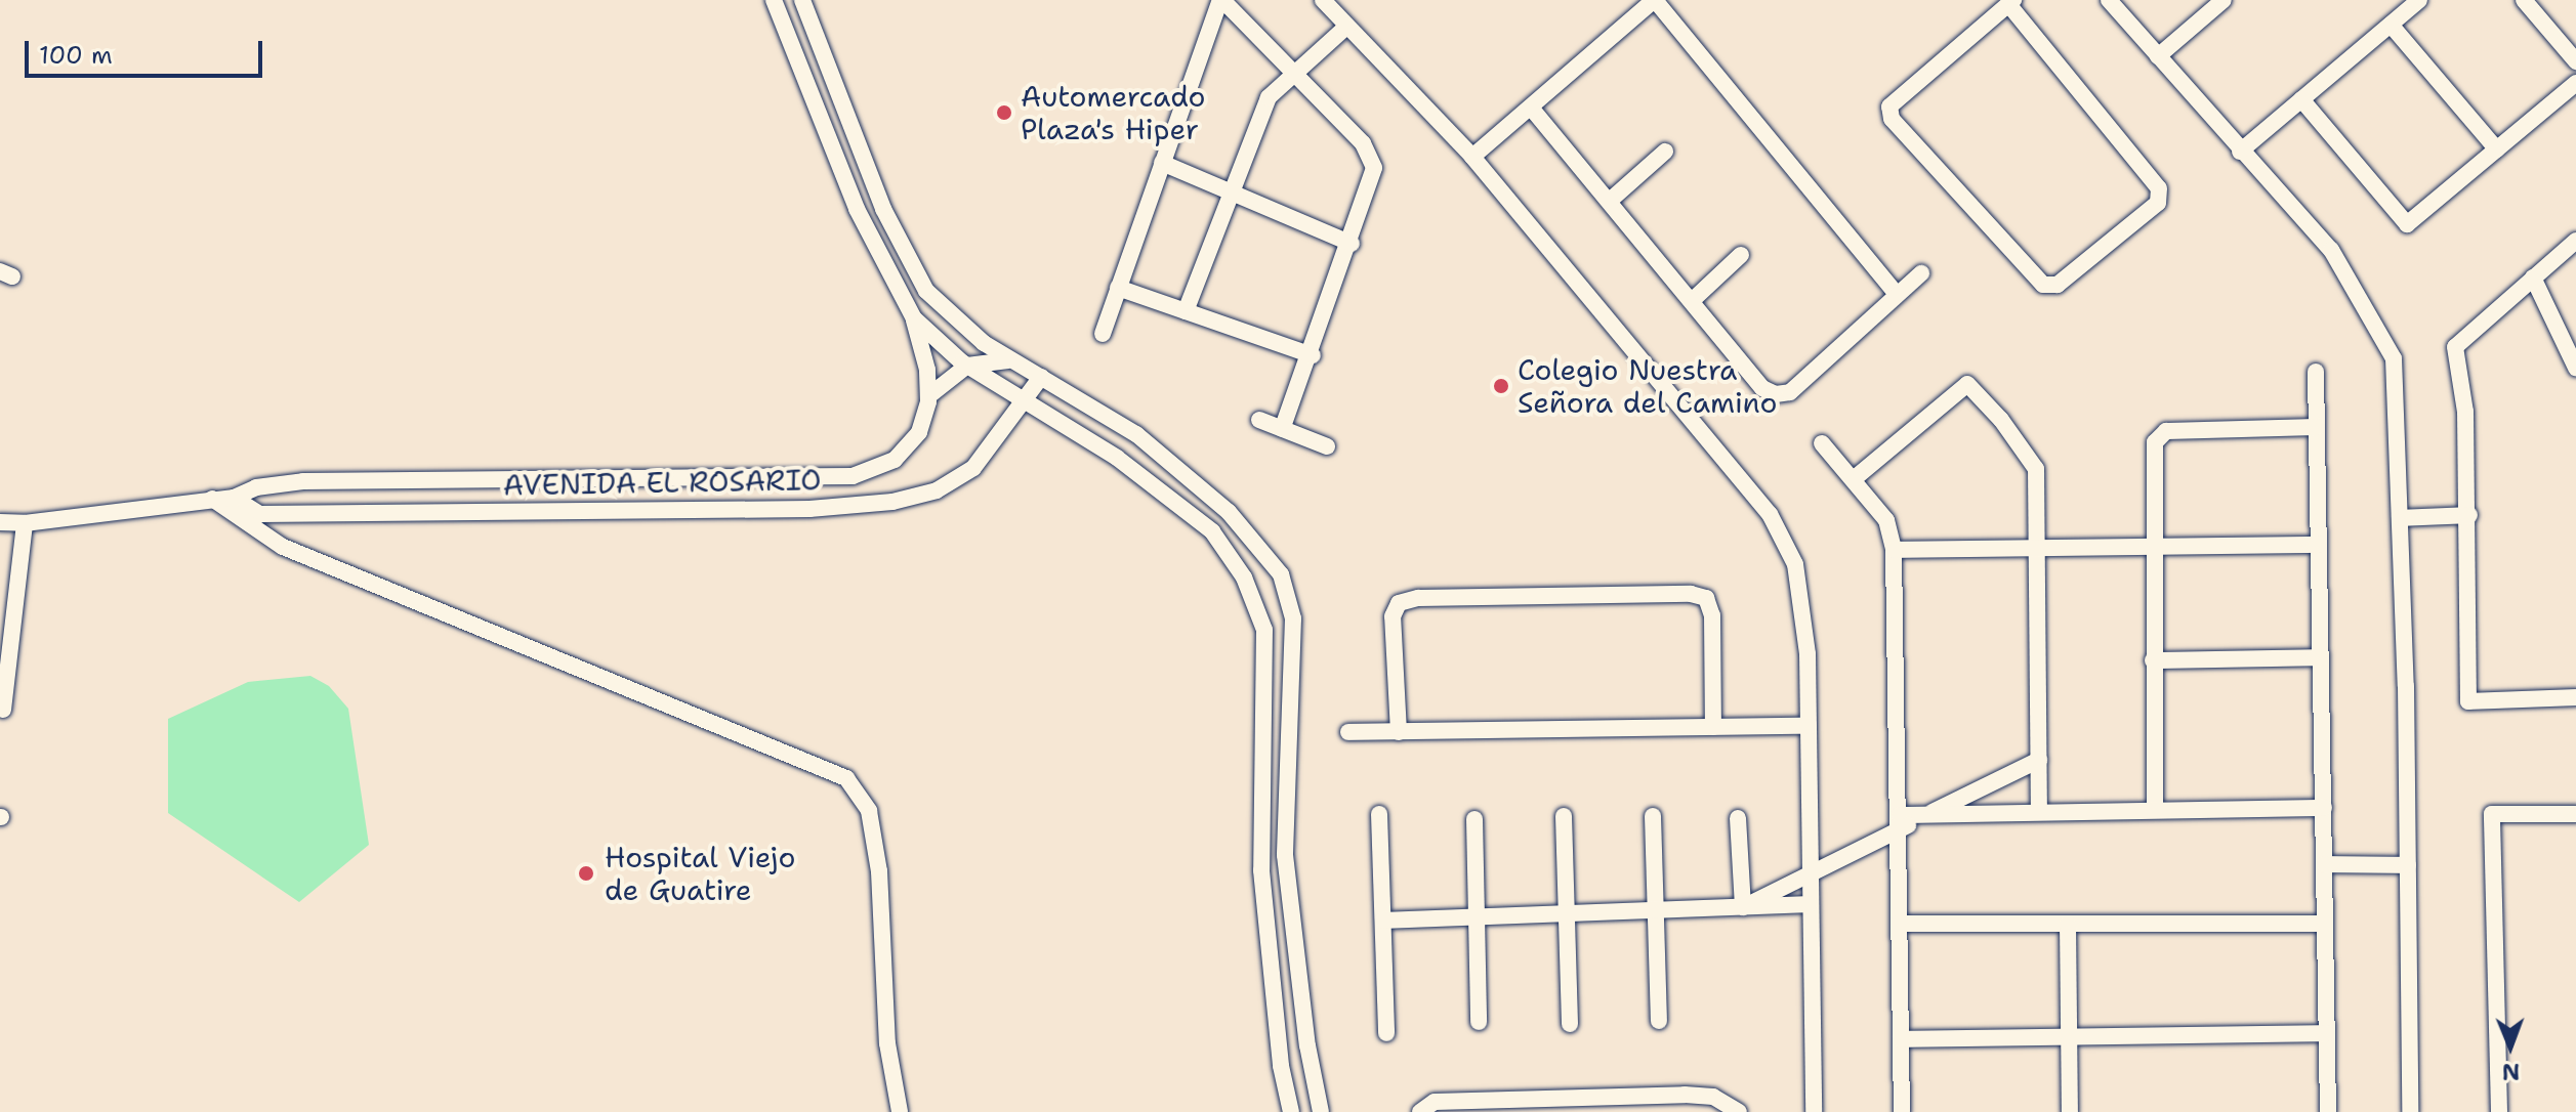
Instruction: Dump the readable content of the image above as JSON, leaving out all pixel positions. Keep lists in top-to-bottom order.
{
  "streets": {
    "street": ["AVENIDA EL ROSARIO"]
  },
  "places": ["Automercado Plaza's Hiper", "Colegio Nuestra Señora del Camino", "Hospital Viejo de Guatire"],
  "scale_bar": "100 m",
  "north": "bottom"
}
